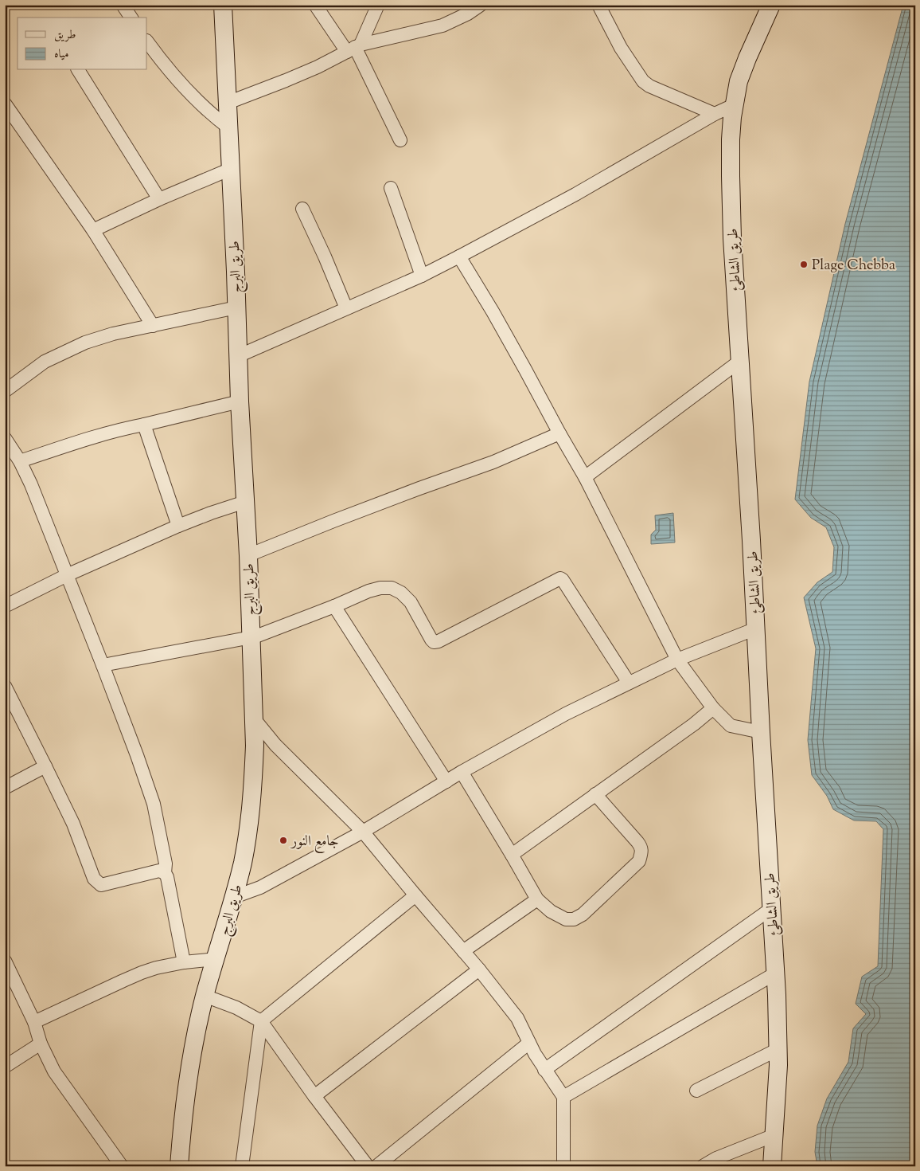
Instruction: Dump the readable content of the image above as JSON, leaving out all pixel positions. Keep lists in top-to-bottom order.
{
  "streets": {
    "street": ["طريق الشاطئ", "طريق البرج"]
  },
  "places": ["Plage Chebba", "جامع النور"],
  "legend": ["طريق", "مياه"]
}
